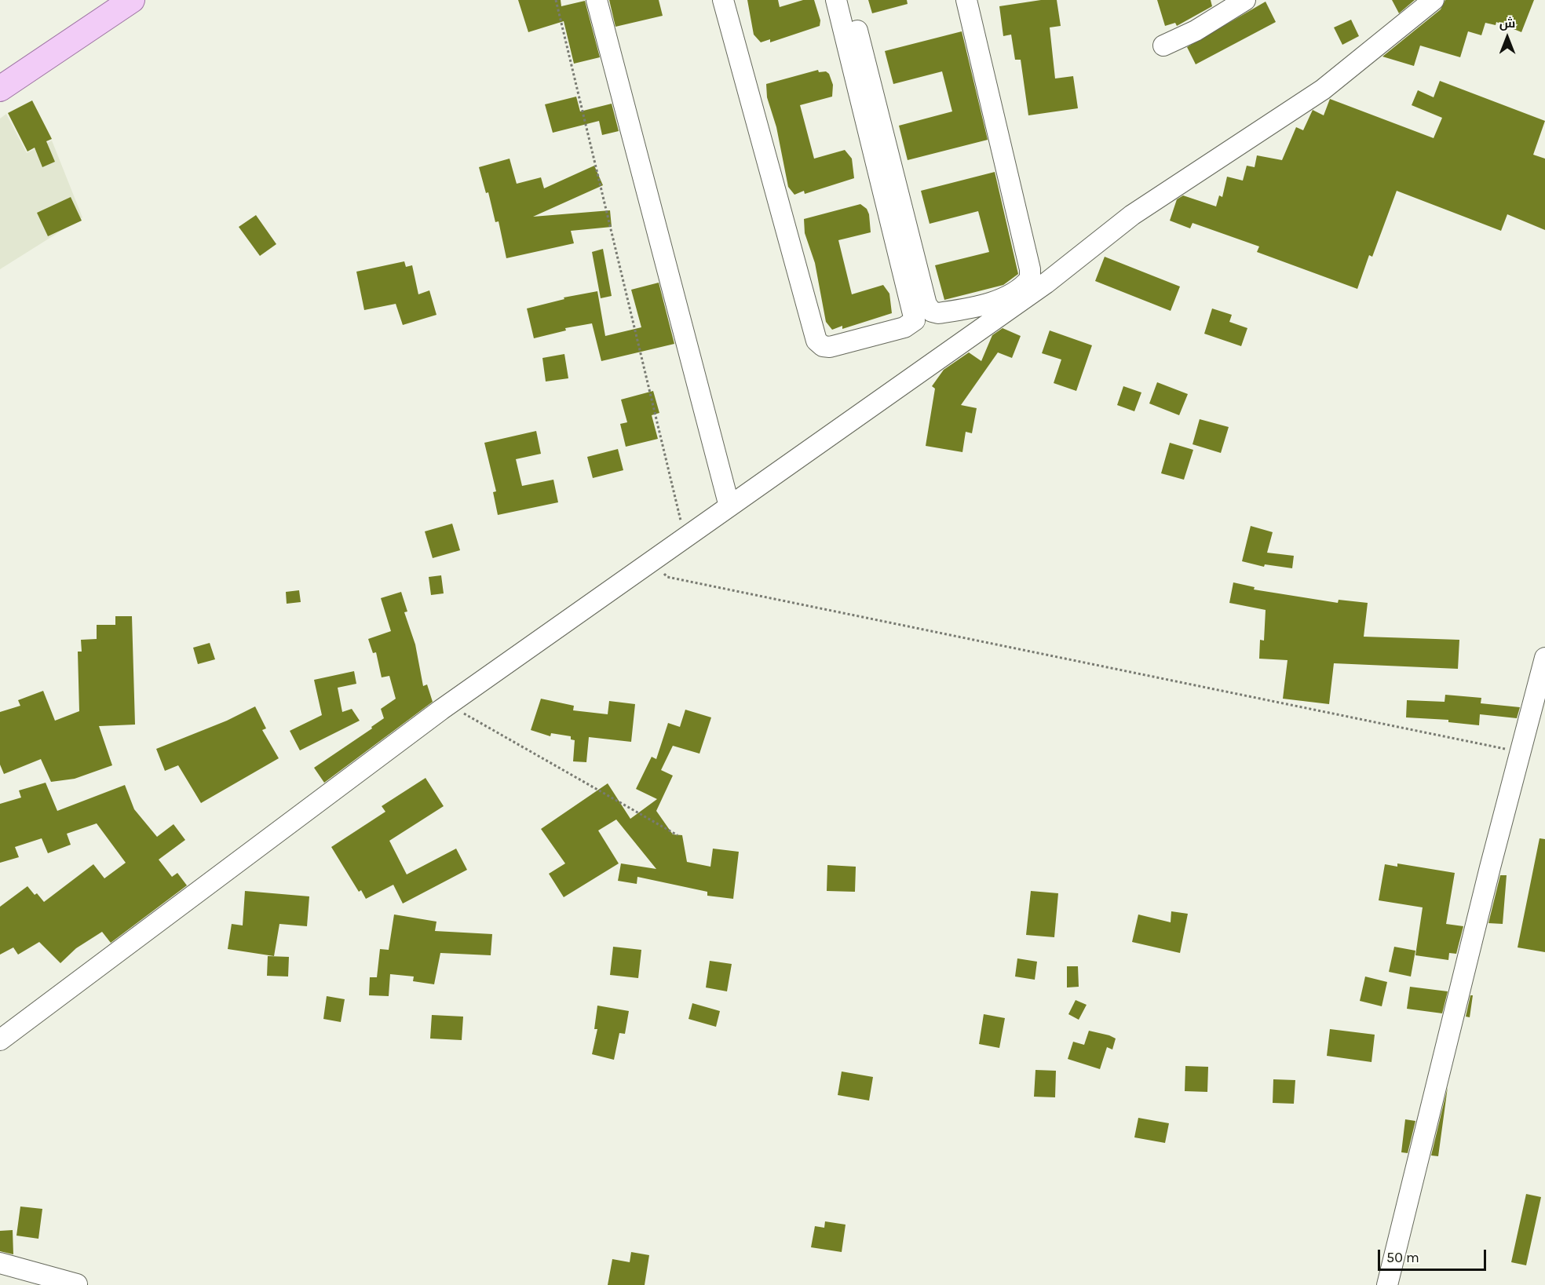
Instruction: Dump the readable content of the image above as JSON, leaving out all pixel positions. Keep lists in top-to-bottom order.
{
  "scale_bar": "50 m",
  "north": "top"
}
